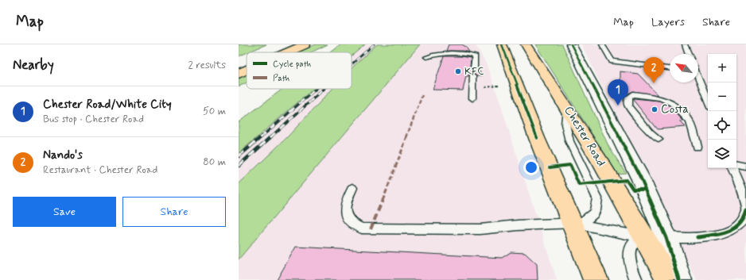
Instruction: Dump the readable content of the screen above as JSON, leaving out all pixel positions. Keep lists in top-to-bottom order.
{
  "streets": {
    "highway": ["Chester Road"]
  },
  "places": ["KFC", "Costa"],
  "legend": ["Cycle path", "Path"],
  "north": "top left",
  "page": {
    "header": "Map",
    "nav": ["Map", "Layers", "Share"],
    "heading": ["Nearby", "2 results"],
    "map_buttons": ["+", "−"],
    "pins": ["2", "1"],
    "list": [
      {
        "mark": "1",
        "name": "Chester Road/White City",
        "note": "Bus stop · Chester Road",
        "value": "50 m"
      },
      {
        "mark": "2",
        "name": "Nando's",
        "note": "Restaurant · Chester Road",
        "value": "80 m"
      }
    ],
    "buttons": ["Save", "Share"]
  }
}
